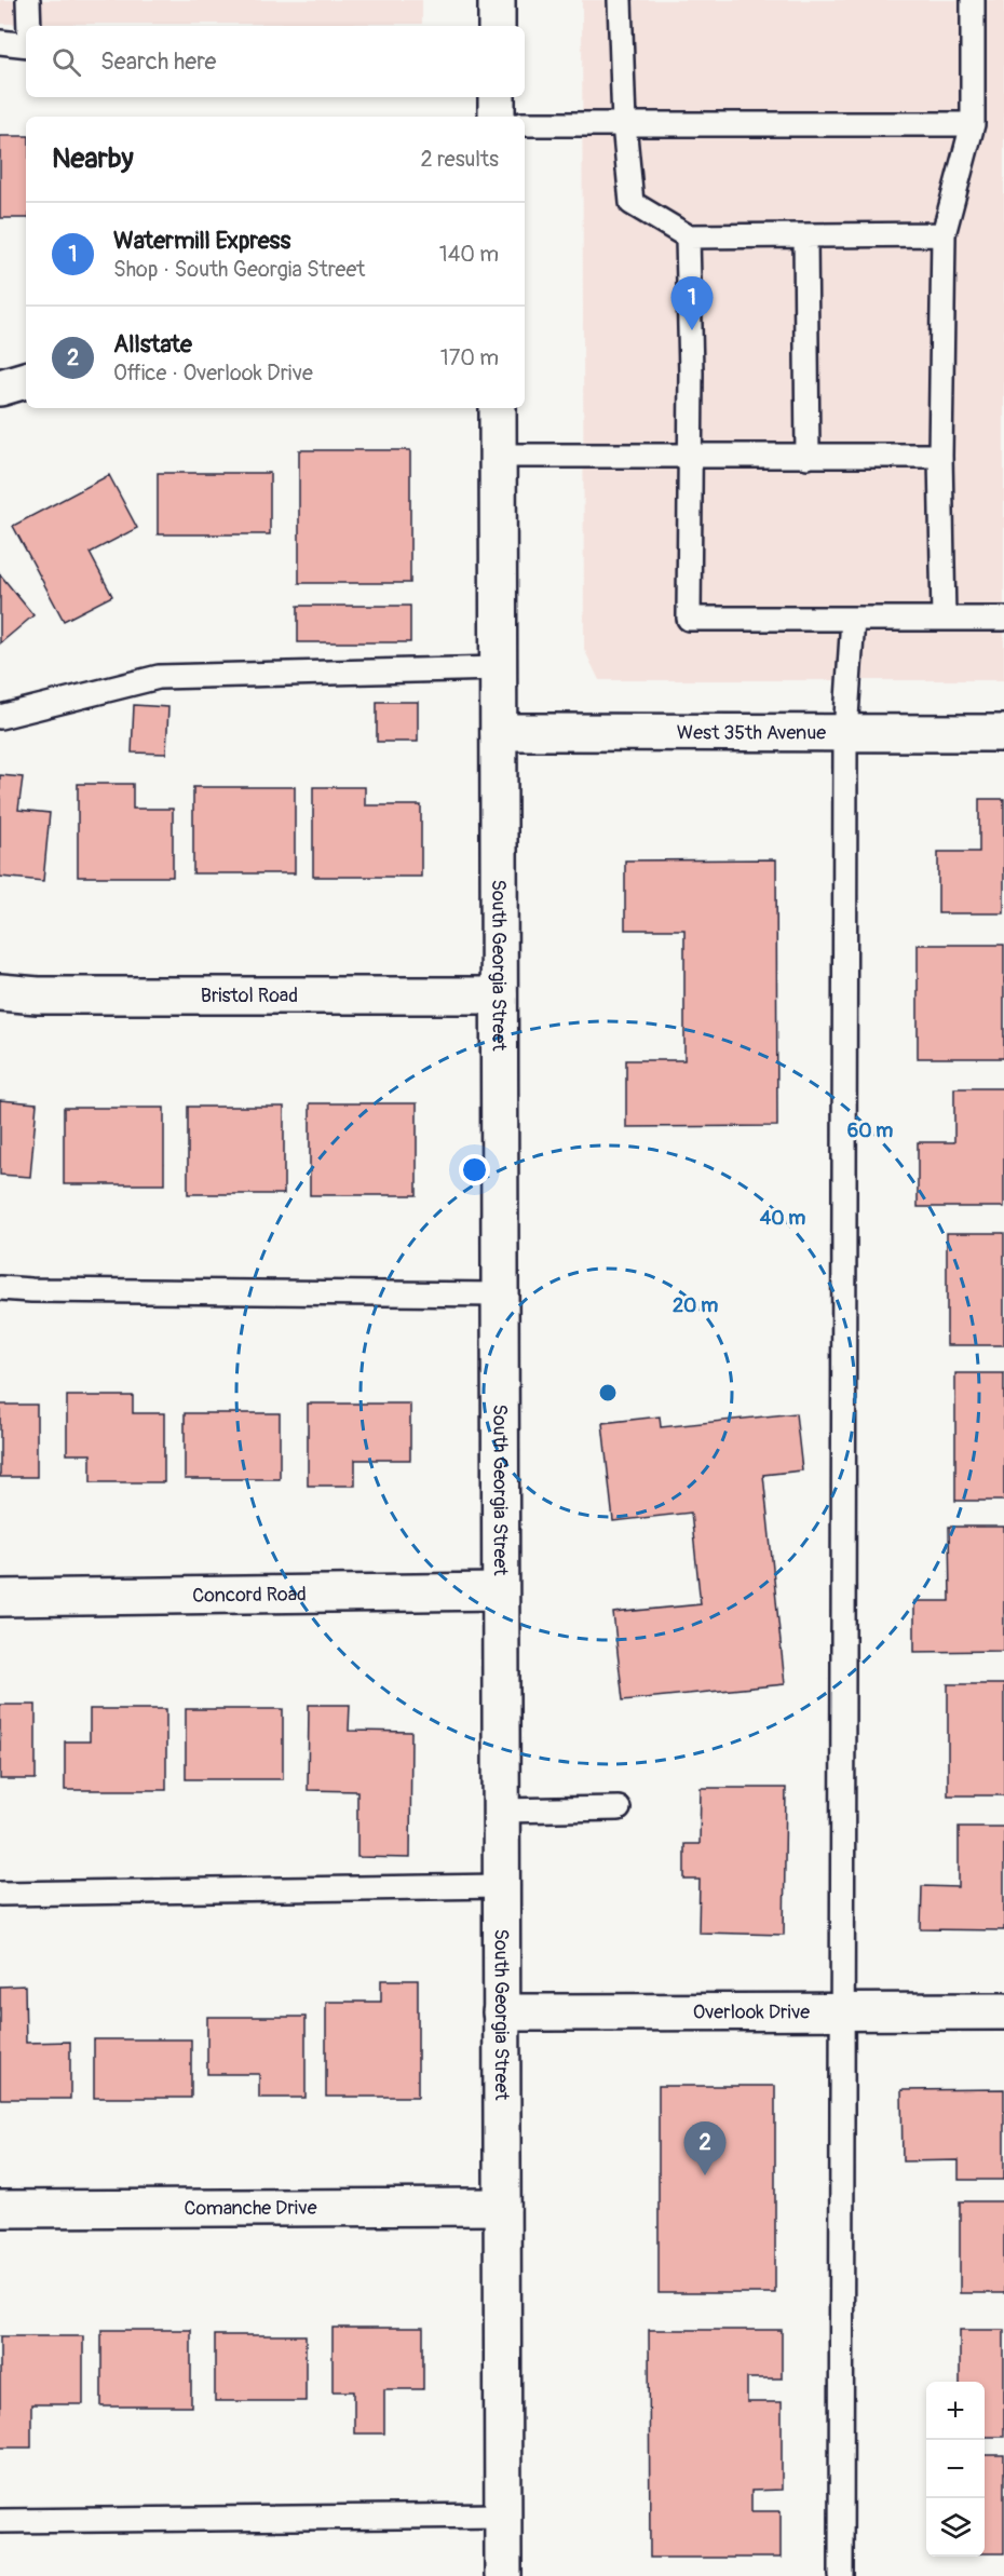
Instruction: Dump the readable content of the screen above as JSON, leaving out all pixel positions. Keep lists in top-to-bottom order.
{
  "streets": {
    "street": [
      "West 35th Avenue",
      "South Georgia Street",
      "Bristol Road",
      "Concord Road",
      "Overlook Drive",
      "Comanche Drive"
    ]
  },
  "crossings": [
    ["West 35th Avenue", "South Georgia Street"],
    ["South Georgia Street", "Bristol Road"],
    ["South Georgia Street", "Concord Road"],
    ["South Georgia Street", "Overlook Drive"],
    ["South Georgia Street", "Comanche Drive"]
  ],
  "page": {
    "search": "Search here",
    "heading": ["Nearby", "2 results"],
    "list": [
      {
        "mark": "1",
        "name": "Watermill Express",
        "note": "Shop · South Georgia Street",
        "value": "140 m"
      },
      {
        "mark": "2",
        "name": "Allstate",
        "note": "Office · Overlook Drive",
        "value": "170 m"
      }
    ],
    "pins": ["1", "2"],
    "map_buttons": ["+", "−"]
  },
  "rings": ["60 m", "40 m", "20 m"]
}
